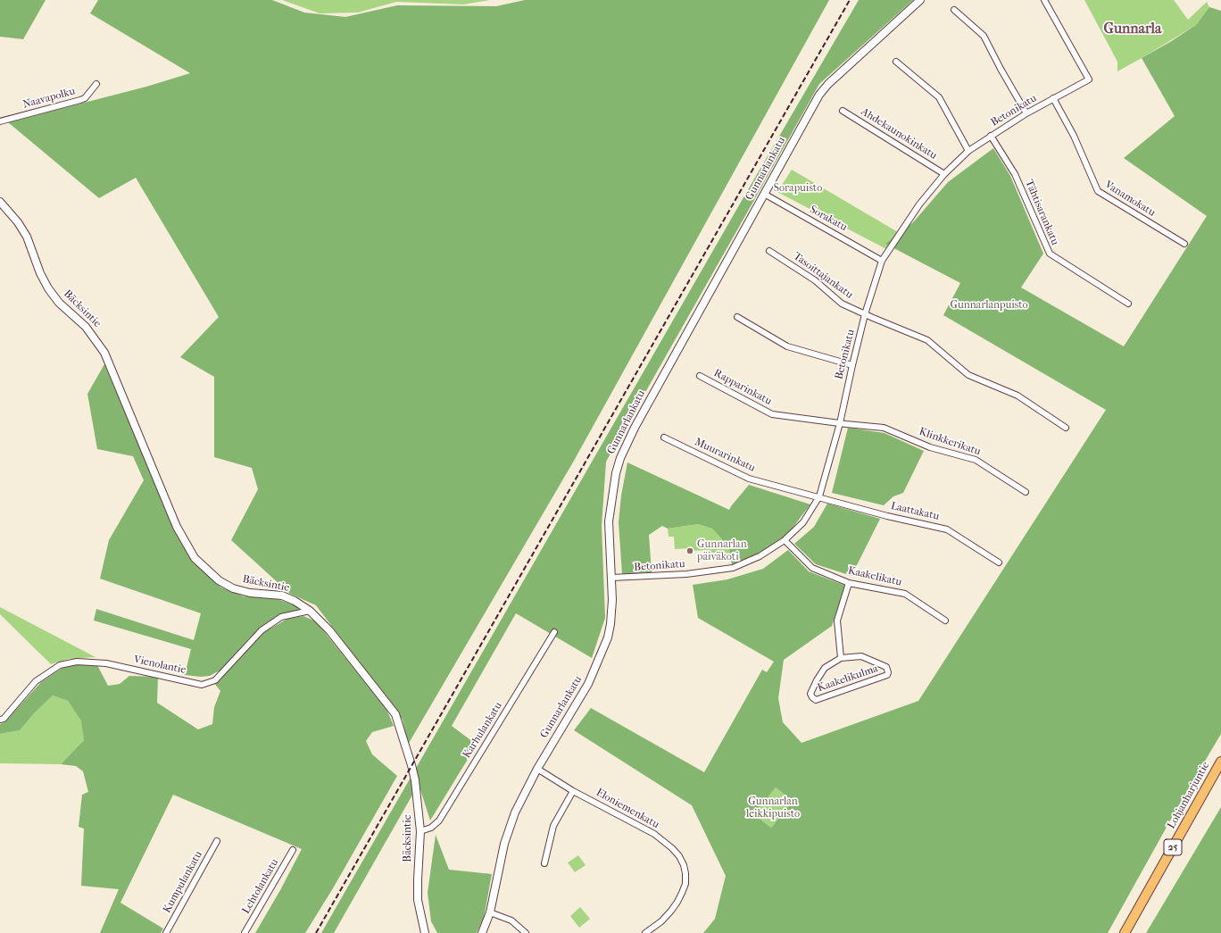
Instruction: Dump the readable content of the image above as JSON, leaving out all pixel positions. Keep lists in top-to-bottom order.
{
  "streets": {
    "highway": ["Lohjanharjuntie", "25"],
    "street": [
      "Naavapolku",
      "Betonikatu",
      "Ahdekaunokinkatu",
      "Gunnarlankatu",
      "Vanamokatu",
      "Tähtisarankatu",
      "Sorakatu",
      "Tasoittajankatu",
      "Bäcksintie",
      "Rapparinkatu",
      "Klinkkerikatu",
      "Muurarinkatu",
      "Laattakatu",
      "Kaakelikatu",
      "Vienolantie",
      "Kaakelikulma",
      "Karhulankatu",
      "Eloniemenkatu",
      "Kumpulankatu",
      "Lehtolankatu"
    ]
  },
  "crossings": [
    ["Betonikatu", "Ahdekaunokinkatu"],
    ["Betonikatu", "Gunnarlankatu"],
    ["Betonikatu", "Vanamokatu"],
    ["Betonikatu", "Tähtisarankatu"],
    ["Betonikatu", "Sorakatu"],
    ["Betonikatu", "Tasoittajankatu"],
    ["Betonikatu", "Rapparinkatu"],
    ["Betonikatu", "Klinkkerikatu"],
    ["Betonikatu", "Muurarinkatu"],
    ["Betonikatu", "Laattakatu"],
    ["Betonikatu", "Kaakelikatu"],
    ["Gunnarlankatu", "Sorakatu"],
    ["Gunnarlankatu", "Eloniemenkatu"],
    ["Bäcksintie", "Vienolantie"],
    ["Bäcksintie", "Karhulankatu"],
    ["Rapparinkatu", "Klinkkerikatu"],
    ["Muurarinkatu", "Laattakatu"],
    ["Kaakelikatu", "Kaakelikulma"]
  ],
  "districts": ["Gunnarla"],
  "parks": ["Sorapuisto", "Gunnarlanpuisto", "Gunnarlan leikkipuisto"],
  "places": ["Gunnarlan päiväkoti"]
}
